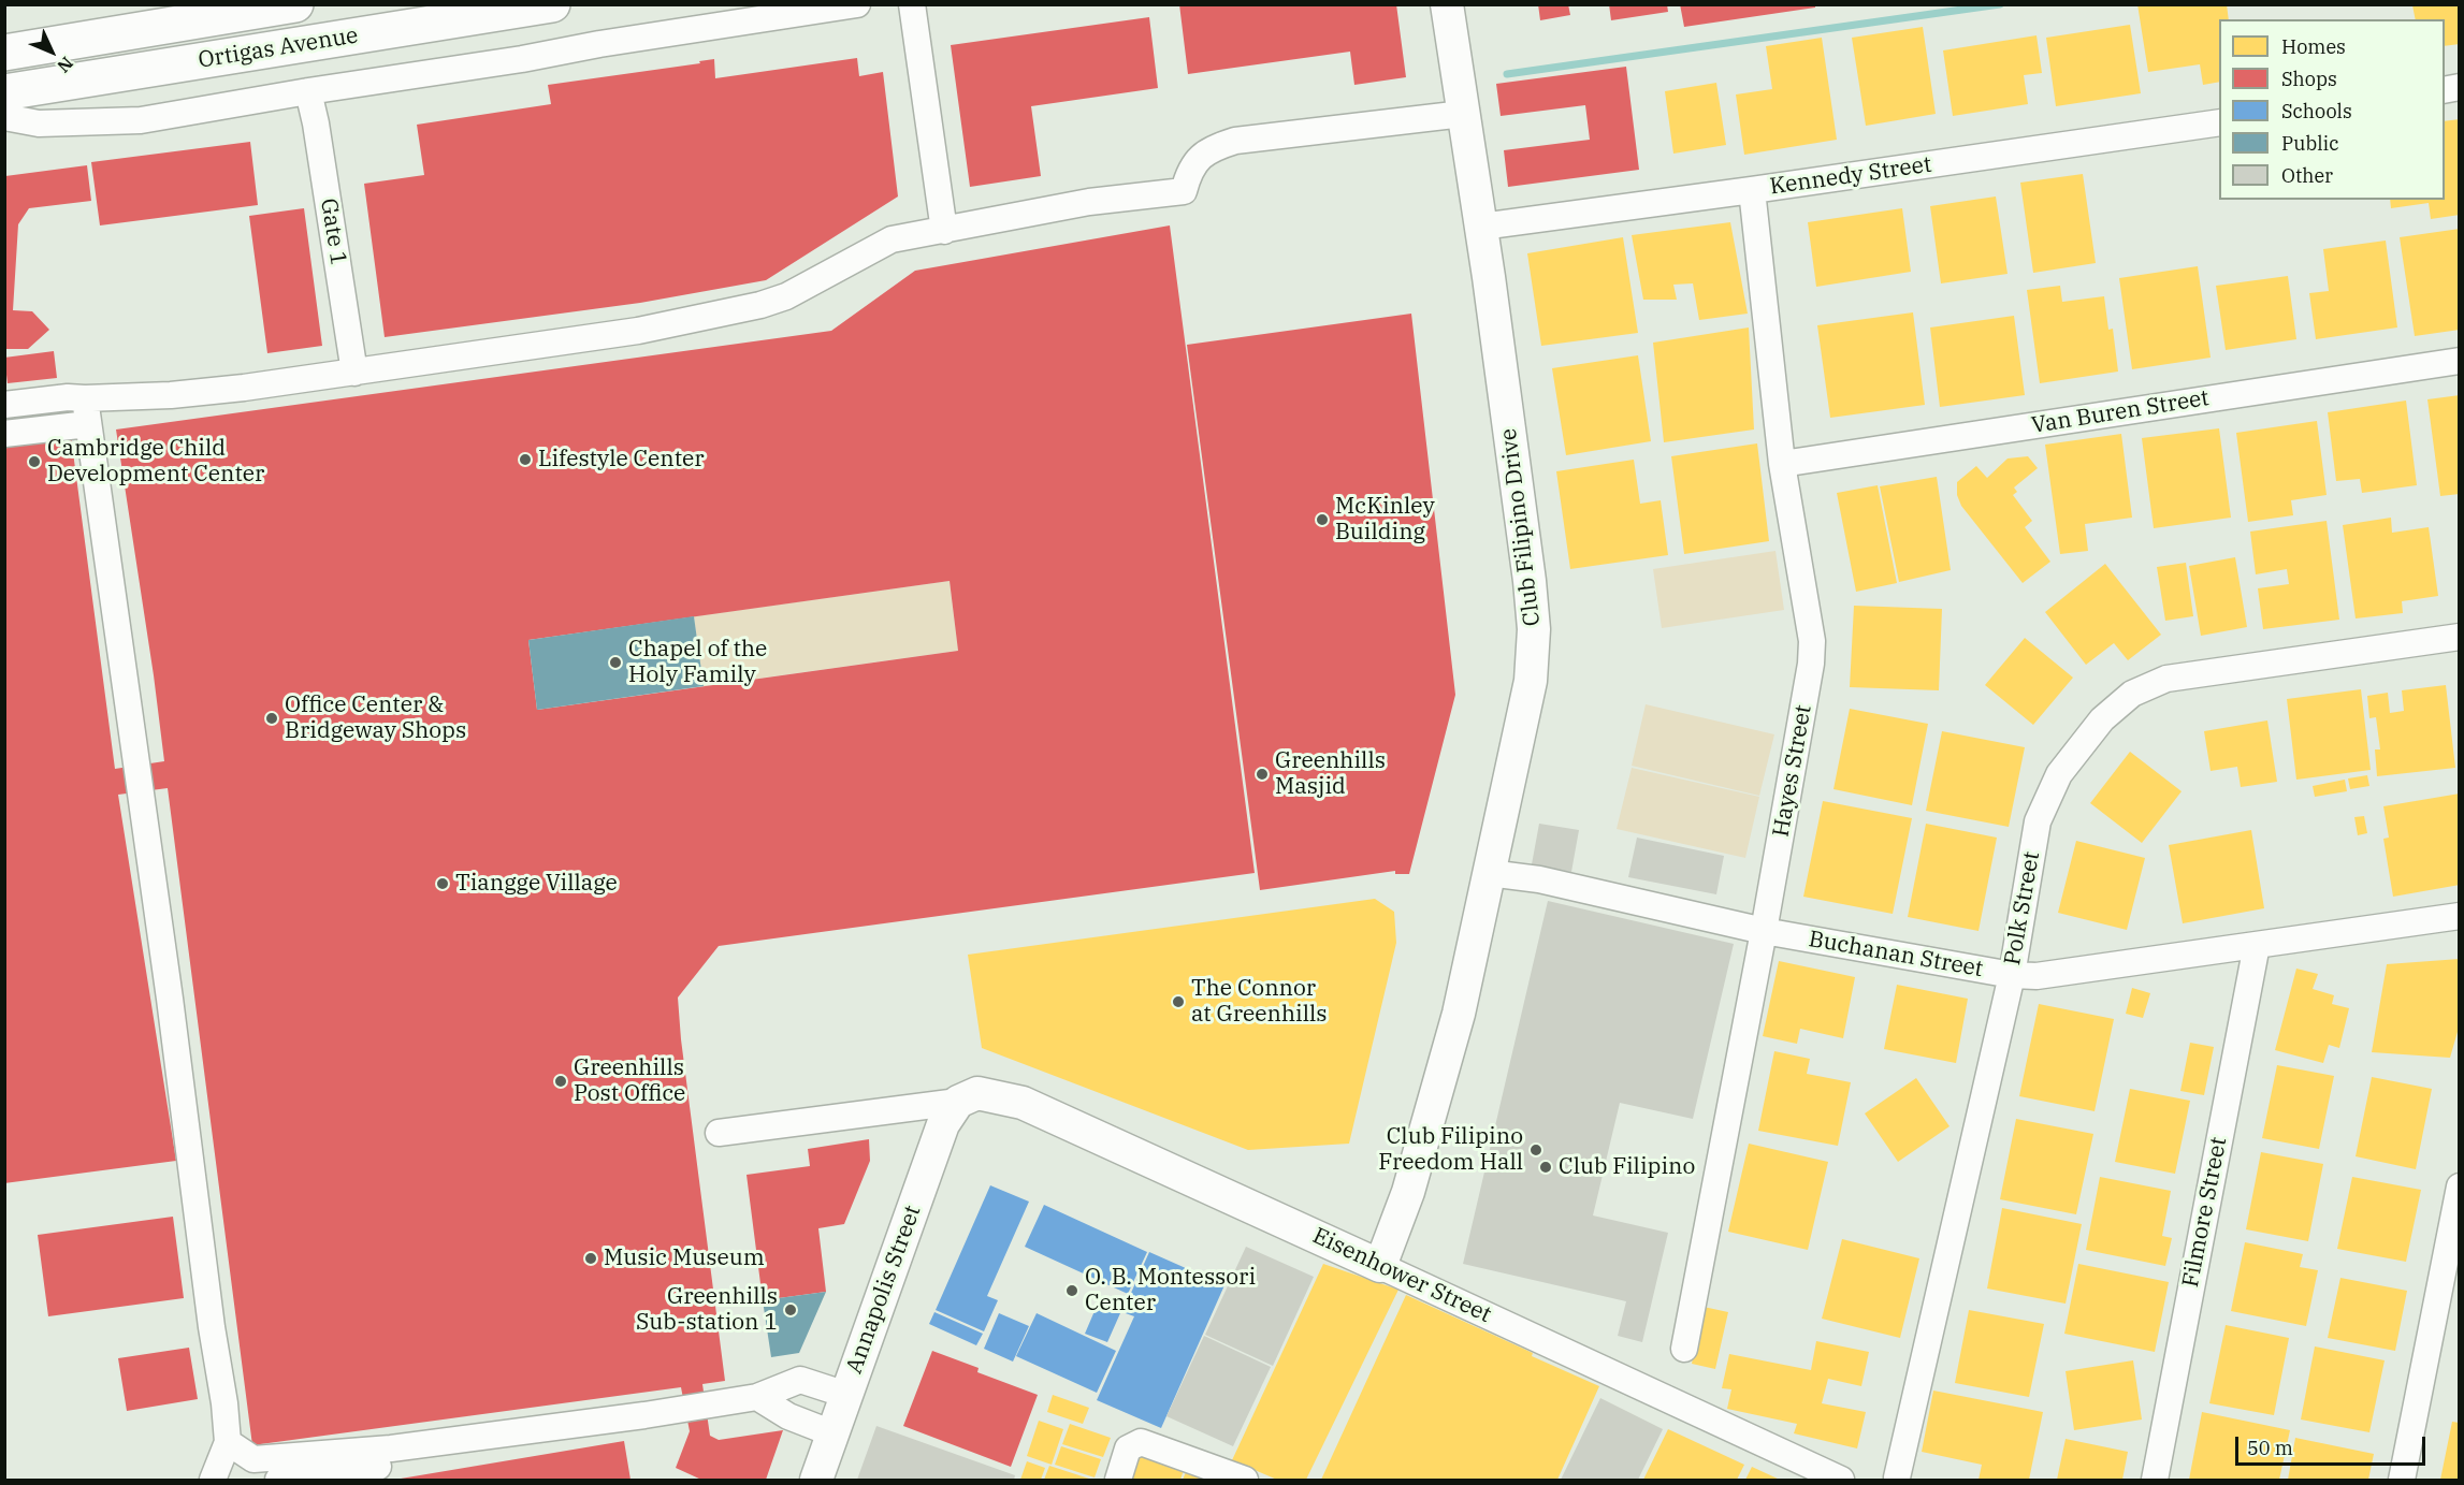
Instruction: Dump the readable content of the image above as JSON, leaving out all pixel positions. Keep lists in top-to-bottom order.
{
  "streets": {
    "main road": ["Ortigas Avenue"],
    "street": [
      "Kennedy Street",
      "Gate 1",
      "Van Buren Street",
      "Club Filipino Drive",
      "Hayes Street",
      "Polk Street",
      "Buchanan Street",
      "Filmore Street",
      "Eisenhower Street",
      "Annapolis Street"
    ]
  },
  "crossings": [
    ["Kennedy Street", "Club Filipino Drive"],
    ["Kennedy Street", "Hayes Street"],
    ["Van Buren Street", "Hayes Street"],
    ["Club Filipino Drive", "Buchanan Street"],
    ["Club Filipino Drive", "Eisenhower Street"],
    ["Hayes Street", "Buchanan Street"],
    ["Polk Street", "Buchanan Street"],
    ["Buchanan Street", "Filmore Street"],
    ["Eisenhower Street", "Annapolis Street"]
  ],
  "places": [
    "Lifestyle Center",
    "Cambridge Child Development Center",
    "McKinley Building",
    "Chapel of the Holy Family",
    "Office Center & Bridgeway Shops",
    "Greenhills Masjid",
    "Tiangge Village",
    "The Connor at Greenhills",
    "Greenhills Post Office",
    "Club Filipino Freedom Hall",
    "Club Filipino",
    "Music Museum",
    "O. B. Montessori Center",
    "Greenhills Sub-station 1"
  ],
  "legend": [
    "Homes",
    "Shops",
    "Schools",
    "Public",
    "Other"
  ],
  "scale_bar": "50 m",
  "north": "bottom right"
}
